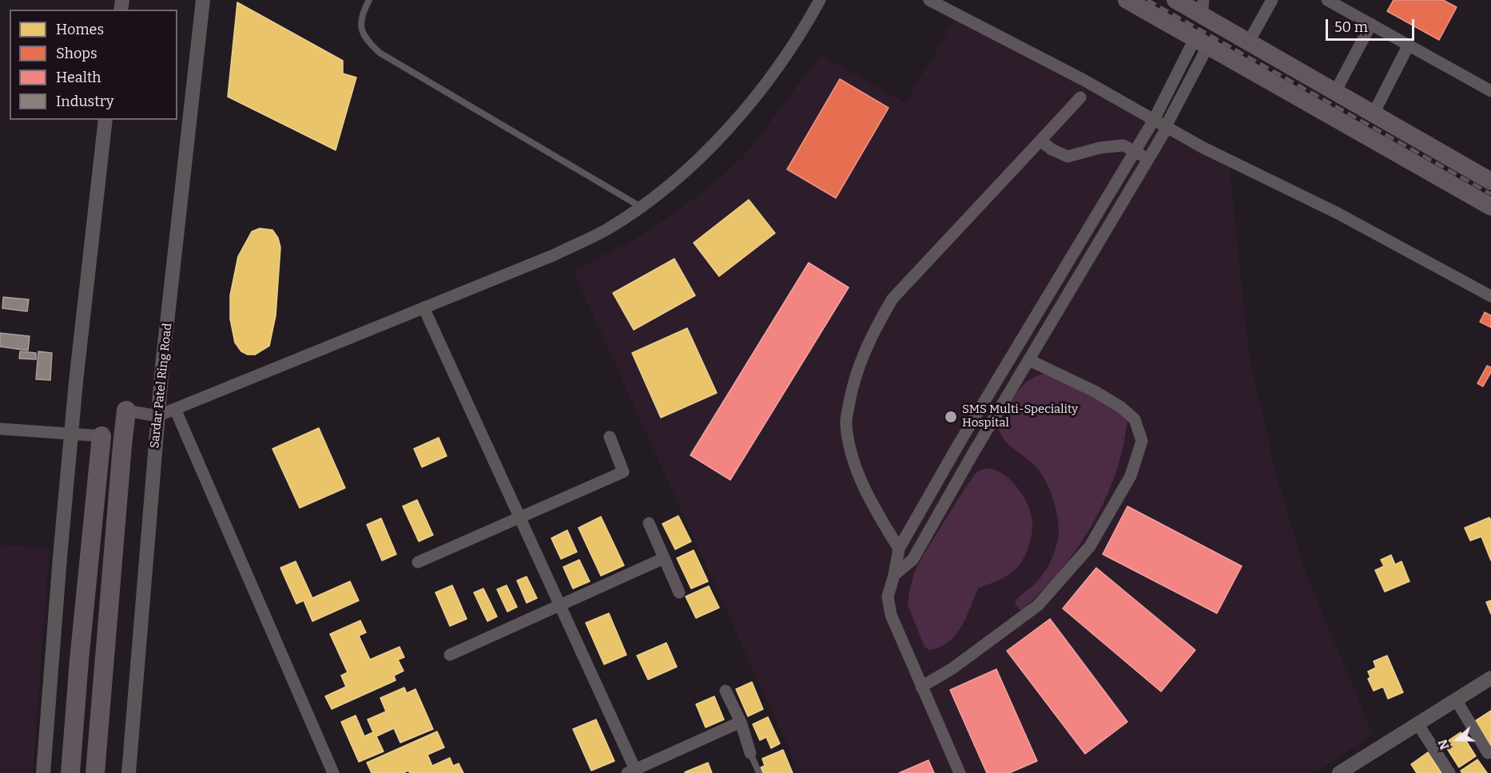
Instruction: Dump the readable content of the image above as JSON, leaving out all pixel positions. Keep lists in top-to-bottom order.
{
  "streets": {
    "street": ["Sardar Patel Ring Road"]
  },
  "places": ["SMS Multi-Speciality Hospital"],
  "legend": [
    "Homes",
    "Shops",
    "Health",
    "Industry"
  ],
  "scale_bar": "50 m",
  "north": "left"
}
